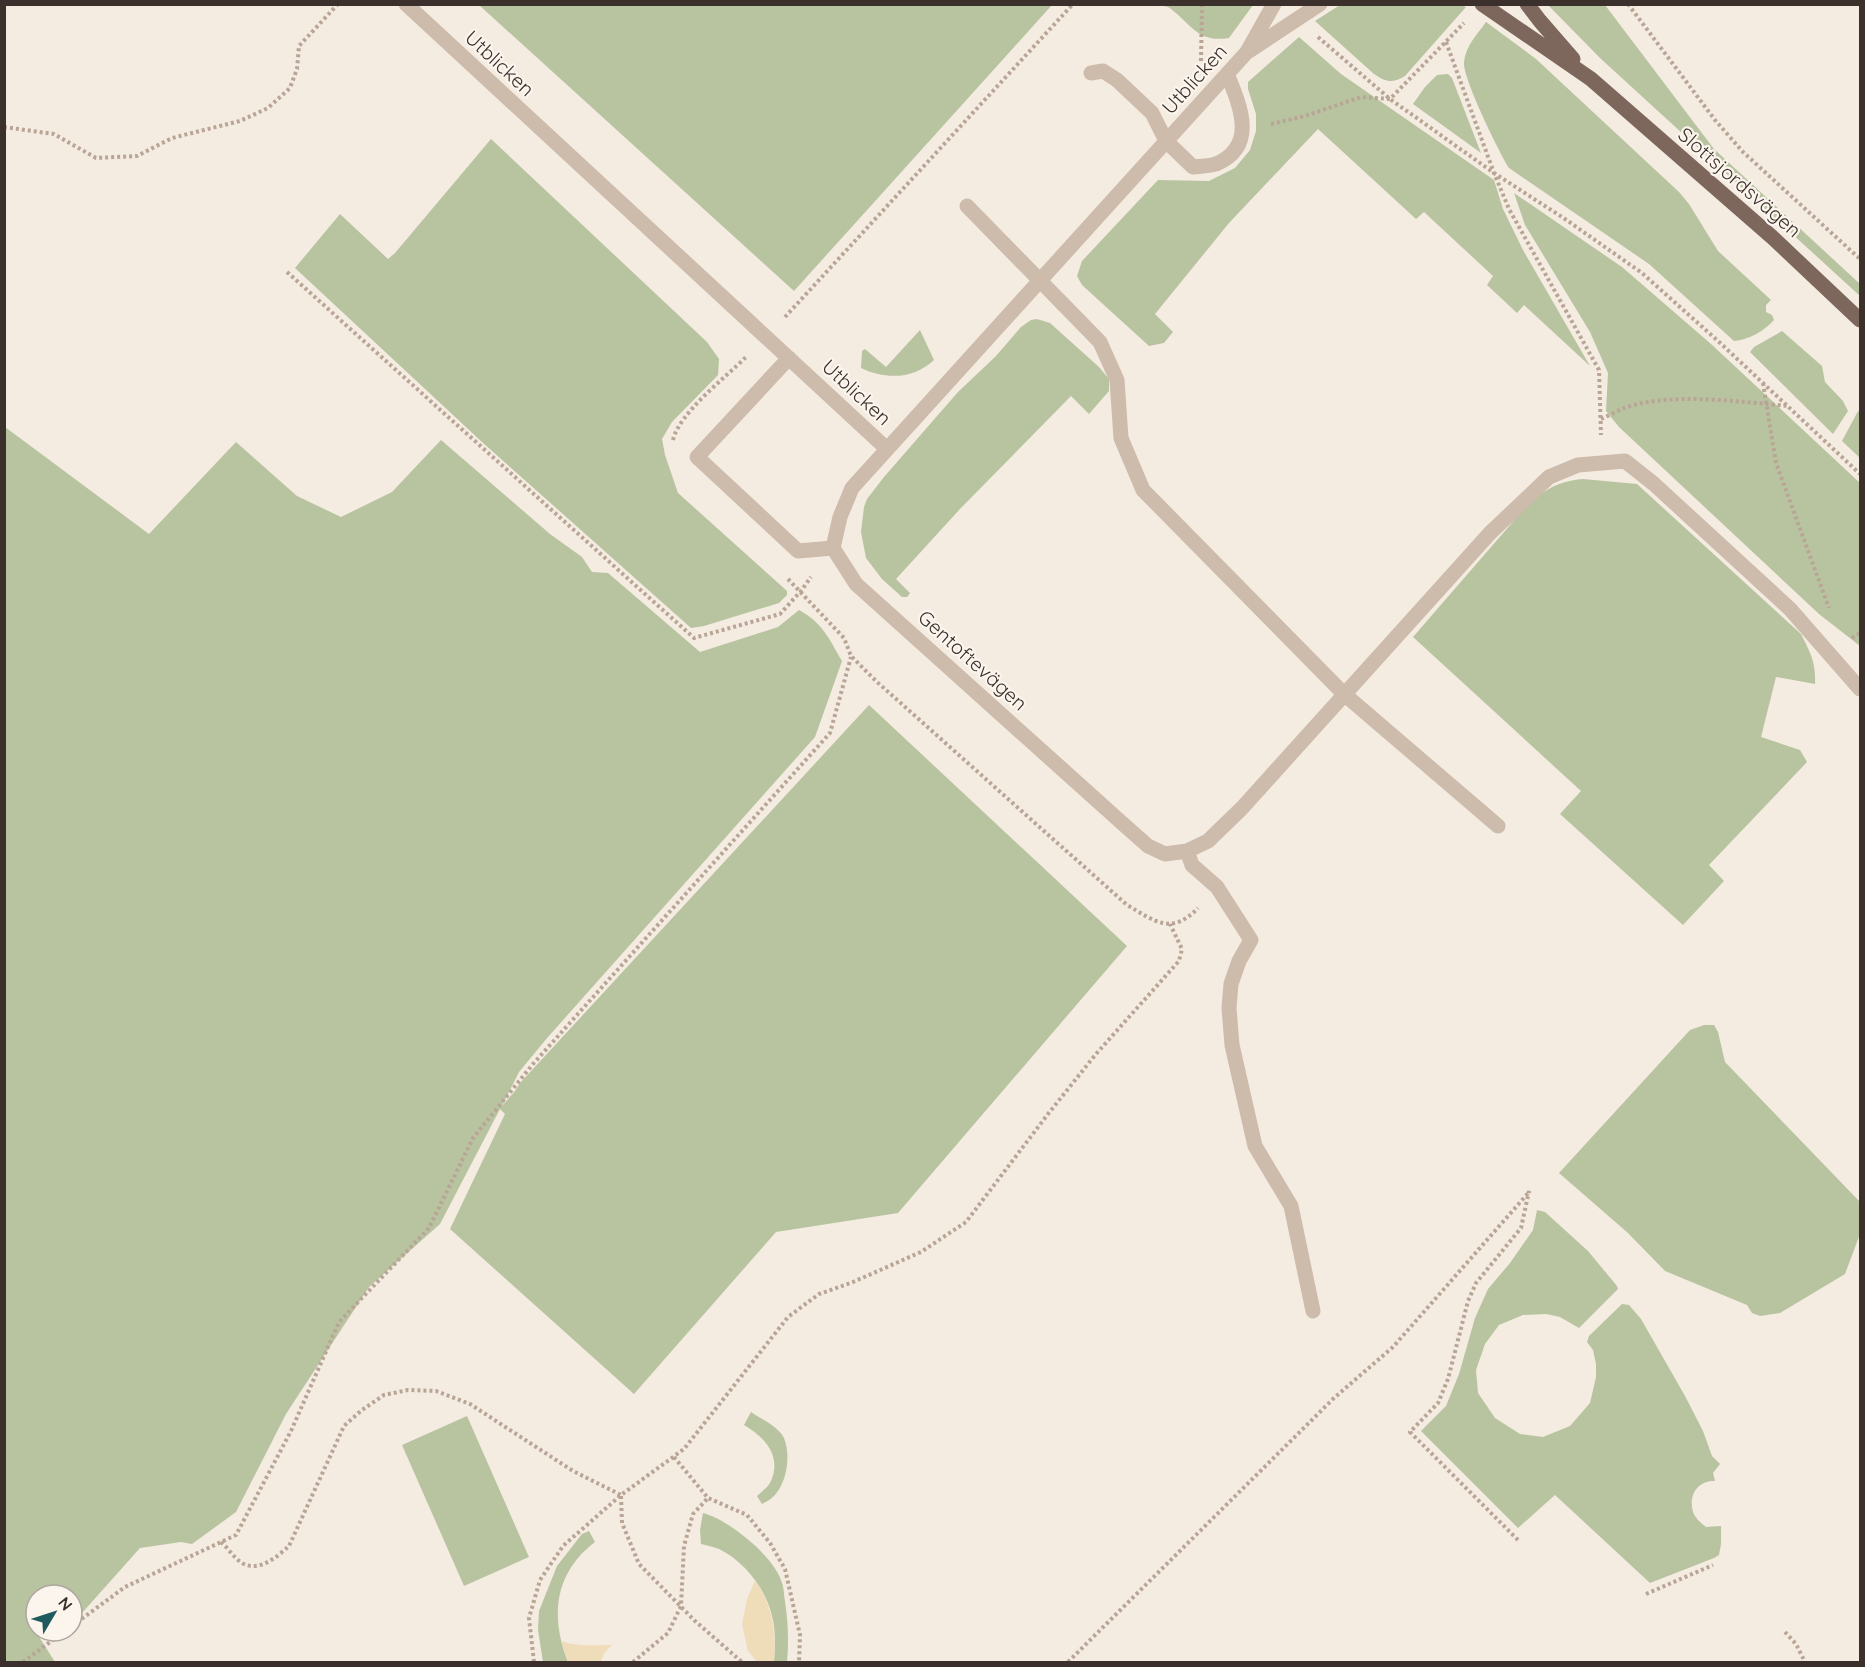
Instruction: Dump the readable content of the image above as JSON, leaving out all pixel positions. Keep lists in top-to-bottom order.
{
  "streets": {
    "main road": ["Slottsjordsvägen"],
    "street": ["Utblicken", "Gentoftevägen"]
  },
  "north": "top right"
}
